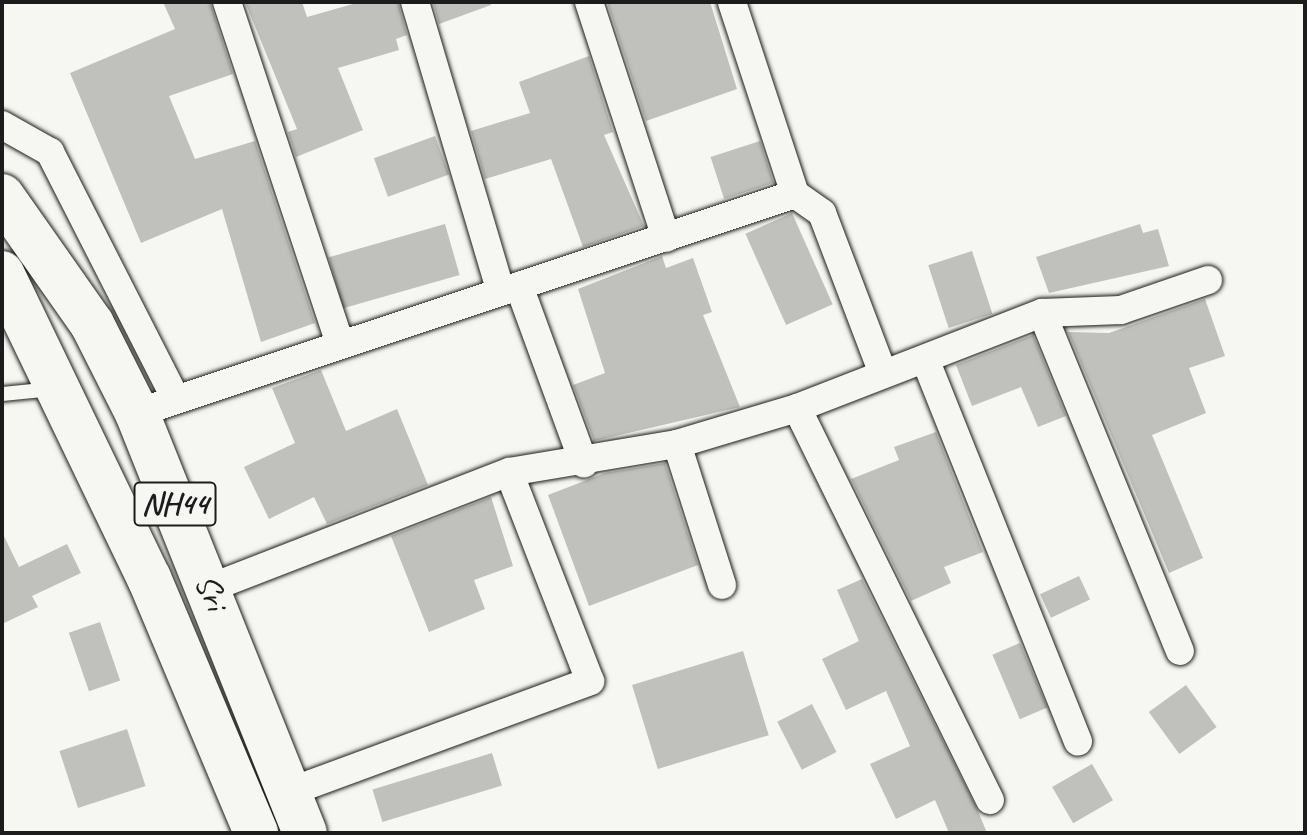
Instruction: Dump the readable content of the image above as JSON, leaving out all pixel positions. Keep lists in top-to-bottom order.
{
  "streets": {
    "highway": ["NH44", "Sri"]
  }
}
